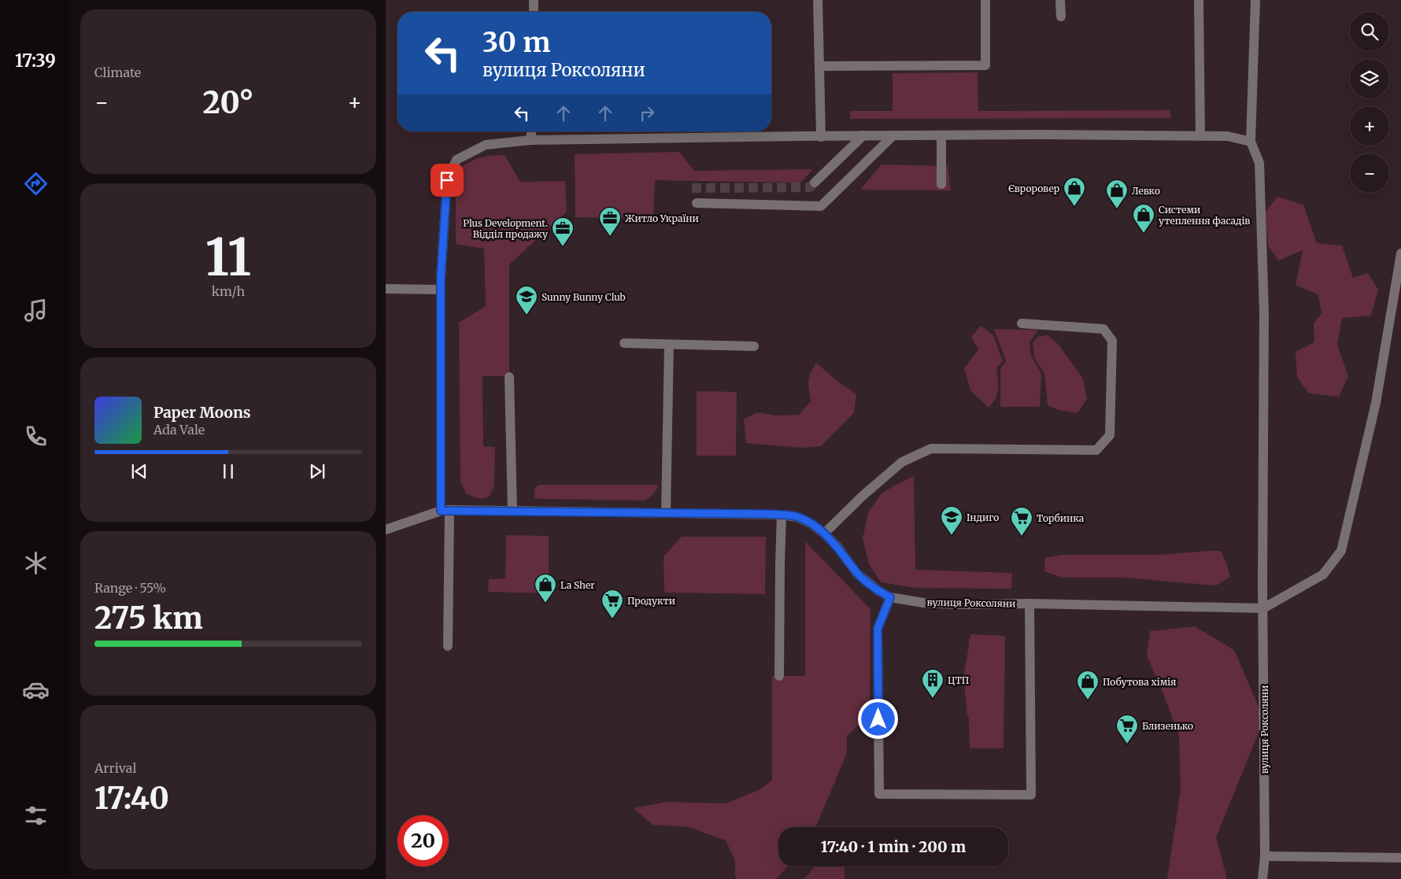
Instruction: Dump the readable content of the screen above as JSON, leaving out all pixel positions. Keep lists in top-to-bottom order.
{
  "streets": {
    "street": ["вулиця Роксоляни"]
  },
  "places": {
    "shop": [
      "Євроровер",
      "Левко",
      "Системи утеплення фасадів",
      "La Sher",
      "Побутова хімія"
    ],
    "office": ["Житло України", "Plus Development. Відділ продажу"],
    "school or university": ["Sunny Bunny Club", "Індиго"],
    "supermarket": ["Торбинка", "Продукти", "Близенько"],
    "building": ["ЦТП"]
  },
  "page": {
    "tabs": "17:39",
    "tile": [
      "Climate",
      ["11", "km/h"],
      ["Range · 55%", "275 km"],
      ["Arrival", "17:40"]
    ],
    "map_buttons": ["+", "−"],
    "turn": ["30 m", "вулиця Роксоляни"],
    "heat": ["−", "20°", "+"],
    "song": ["Paper Moons", "Ada Vale"],
    "limit": "20",
    "trip": "17:40 · 1 min · 200 m"
  }
}
